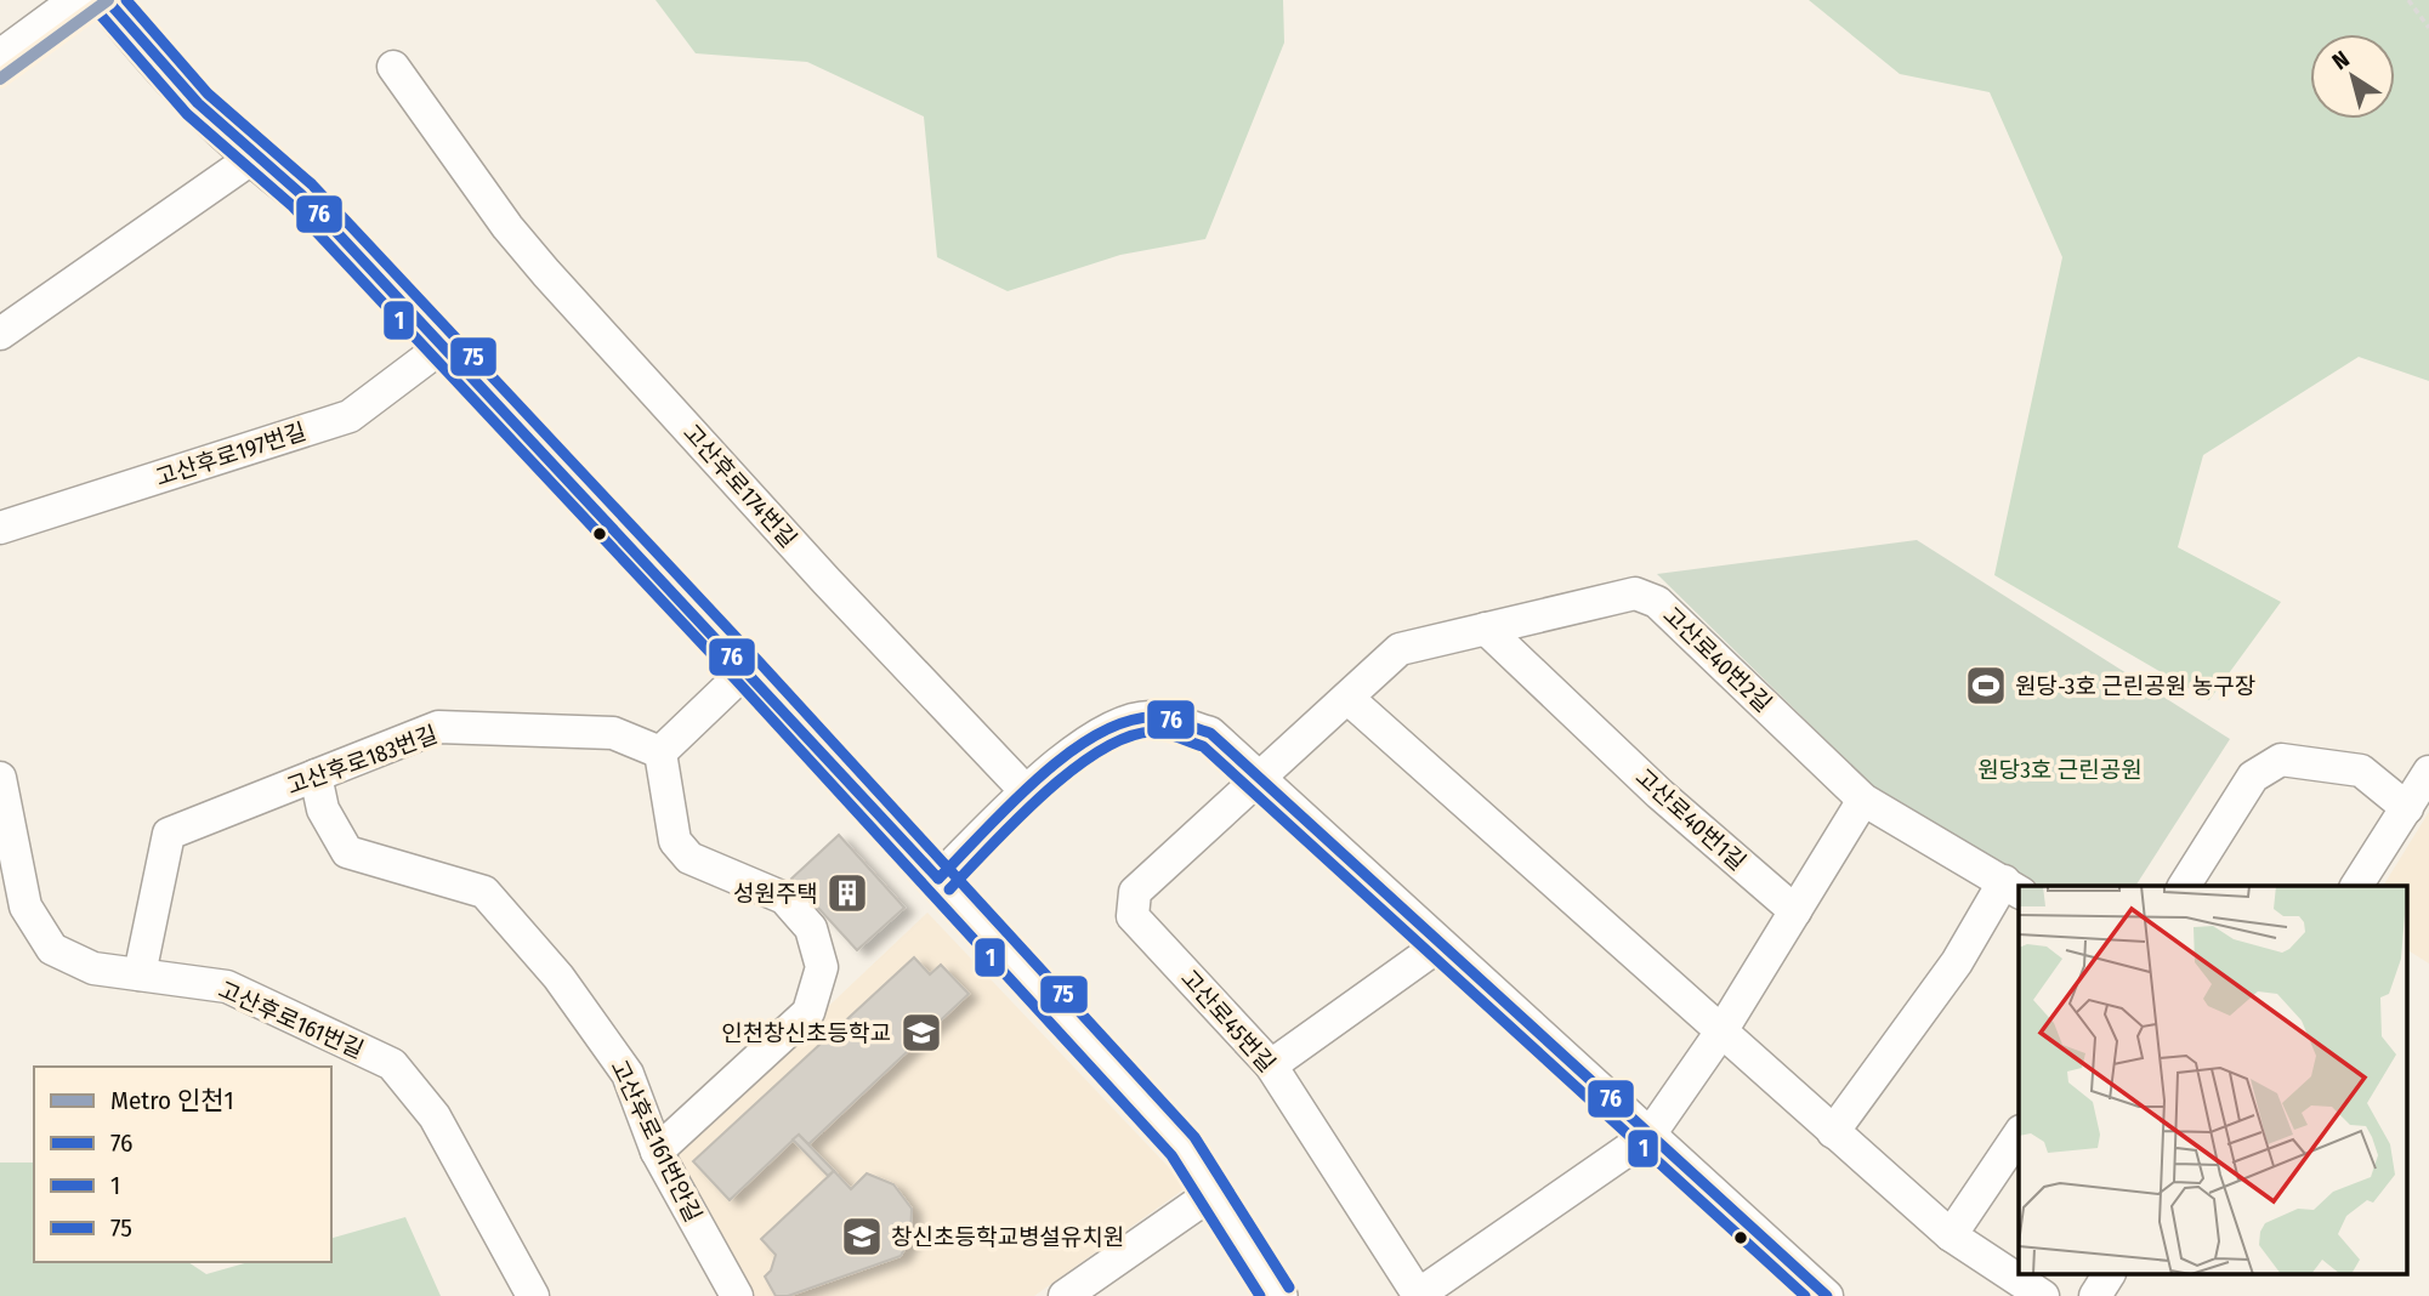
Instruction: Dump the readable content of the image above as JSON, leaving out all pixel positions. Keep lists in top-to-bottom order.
{
  "streets": {
    "street": [
      "고산후로197번길",
      "고산후로174번길",
      "고산로40번2길",
      "고산후로183번길",
      "고산로40번1길",
      "고산후로161번길",
      "고산로45번길",
      "고산후로161번안길"
    ]
  },
  "crossings": [
    ["고산로40번2길", "고산로40번1길"],
    ["고산로40번2길", "고산로45번길"],
    ["고산후로183번길", "고산후로161번길"],
    ["고산후로183번길", "고산후로161번안길"]
  ],
  "parks": ["원당3호 근린공원"],
  "places": {
    "sports": ["원당-3호 근린공원 농구장"],
    "building": ["성원주택"],
    "school or university": ["인천창신초등학교", "창신초등학교병설유치원"]
  },
  "lines": [
    "metro line 인천1",
    "transit line 76",
    "transit line 75",
    "transit line 1"
  ],
  "legend": [
    "Metro 인천1",
    "76",
    "1",
    "75"
  ],
  "north": "top left"
}
